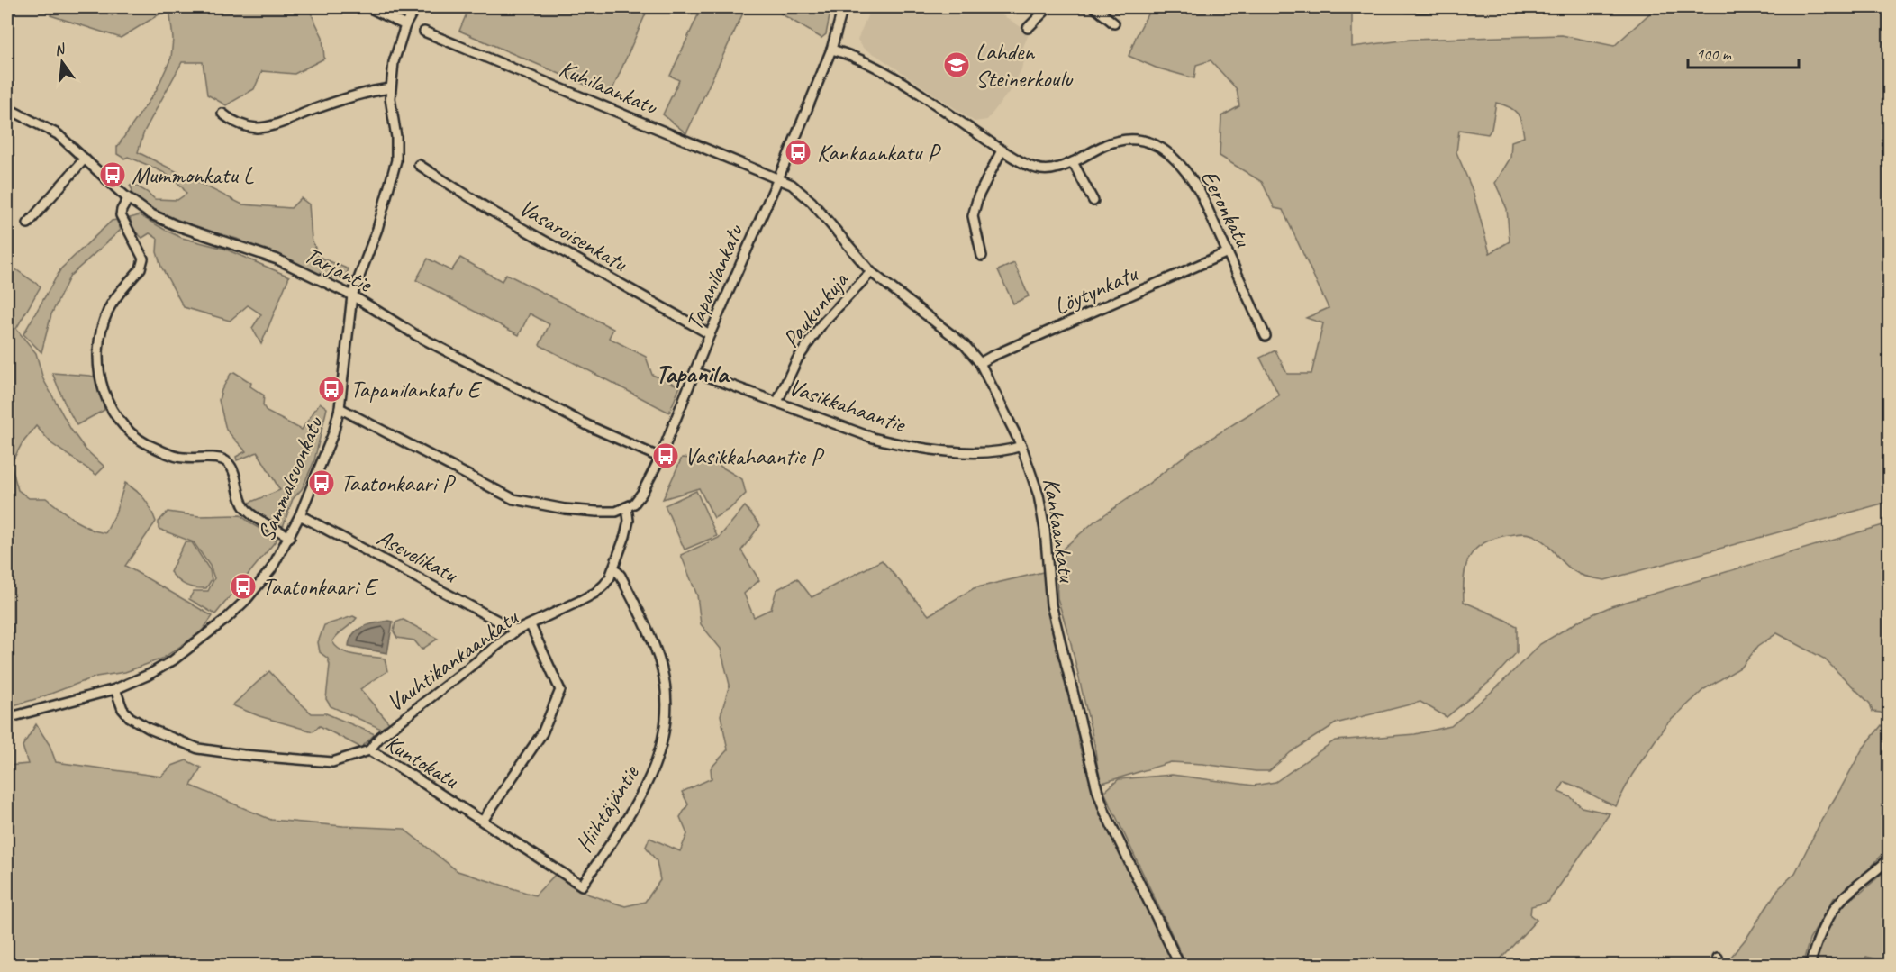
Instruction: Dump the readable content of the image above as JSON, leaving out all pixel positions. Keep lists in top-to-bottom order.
{
  "streets": {
    "street": [
      "Kuhilaankatu",
      "Eeronkatu",
      "Vasaroisenkatu",
      "Tarjantie",
      "Tapanilankatu",
      "Löytynkatu",
      "Paukunkuja",
      "Vasikkahaantie",
      "Sammalsuonkatu",
      "Kankaankatu",
      "Asevelikatu",
      "Vauhtikankaankatu",
      "Kuntokatu",
      "Hiihtäjäntie"
    ]
  },
  "crossings": [
    ["Kuhilaankatu", "Tapanilankatu"],
    ["Kuhilaankatu", "Kankaankatu"],
    ["Eeronkatu", "Tapanilankatu"],
    ["Eeronkatu", "Löytynkatu"],
    ["Vasaroisenkatu", "Tapanilankatu"],
    ["Tarjantie", "Tapanilankatu"],
    ["Tarjantie", "Sammalsuonkatu"],
    ["Tapanilankatu", "Vasikkahaantie"],
    ["Tapanilankatu", "Kankaankatu"],
    ["Tapanilankatu", "Vauhtikankaankatu"],
    ["Löytynkatu", "Kankaankatu"],
    ["Paukunkuja", "Vasikkahaantie"],
    ["Paukunkuja", "Kankaankatu"],
    ["Vasikkahaantie", "Kankaankatu"],
    ["Sammalsuonkatu", "Asevelikatu"],
    ["Sammalsuonkatu", "Kuntokatu"],
    ["Asevelikatu", "Vauhtikankaankatu"],
    ["Vauhtikankaankatu", "Kuntokatu"],
    ["Vauhtikankaankatu", "Hiihtäjäntie"],
    ["Kuntokatu", "Hiihtäjäntie"]
  ],
  "districts": ["Tapanila"],
  "places": {
    "school or university": ["Lahden Steinerkoulu"],
    "bus stop": [
      "Kankaankatu P",
      "Mummonkatu L",
      "Tapanilankatu E",
      "Vasikkahaantie P",
      "Taatonkaari P",
      "Taatonkaari E"
    ]
  },
  "scale_bar": "100 m",
  "north": "top"
}
